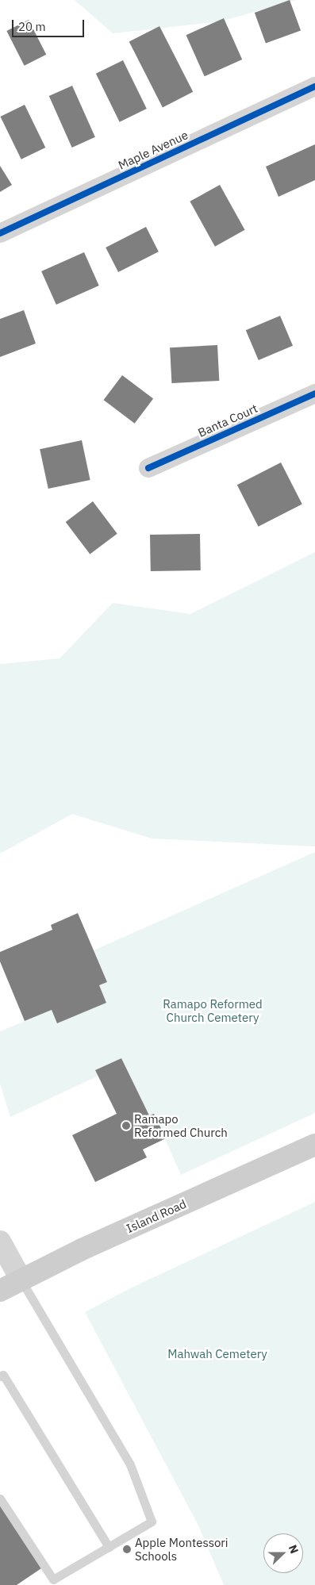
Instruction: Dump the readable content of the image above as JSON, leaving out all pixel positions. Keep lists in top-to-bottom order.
{
  "streets": {
    "main road": ["Island Road"],
    "street": ["Maple Avenue", "Banta Court"]
  },
  "parks": ["Ramapo Reformed Church Cemetery", "Mahwah Cemetery"],
  "places": ["Ramapo Reformed Church", "Apple Montessori Schools"],
  "scale_bar": "20 m",
  "north": "right"
}
